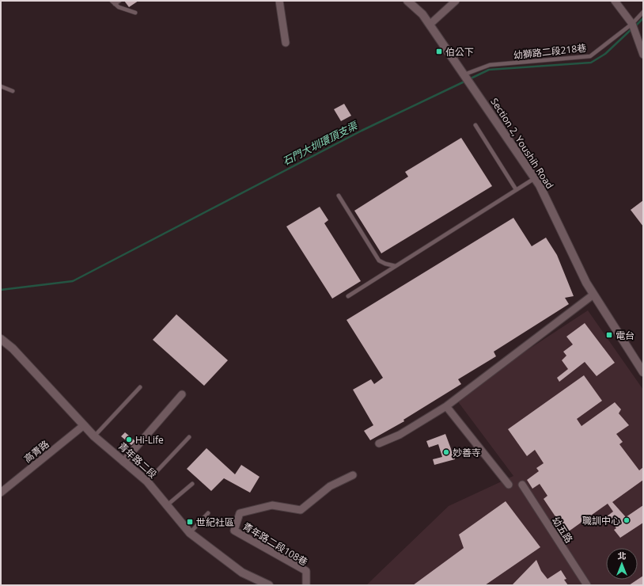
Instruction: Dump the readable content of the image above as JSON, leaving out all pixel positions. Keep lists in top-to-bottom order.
{
  "streets": {
    "street": [
      "Section 2, Youshih Road",
      "高青路",
      "青年路二段",
      "幼五路",
      "青年路二段108巷"
    ],
    "lane": ["幼獅路二段218巷"]
  },
  "crossings": [
    ["幼獅路二段218巷", "Section 2, Youshih Road"],
    ["高青路", "青年路二段"]
  ],
  "water": ["石門大圳環頂支渠"],
  "places": {
    "transit": ["伯公下", "電台", "世紀社區"],
    "other": ["Hi-Life", "妙善寺", "職訓中心"]
  },
  "north": "top"
}
